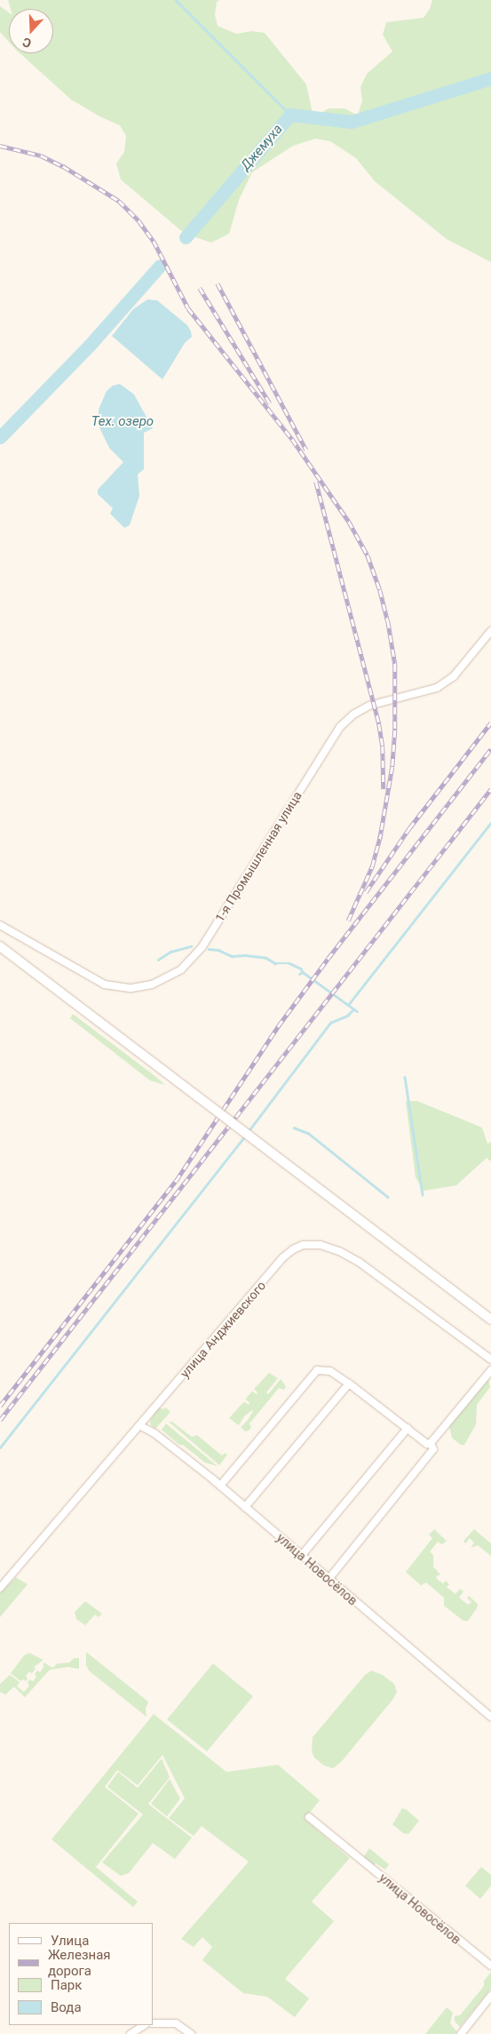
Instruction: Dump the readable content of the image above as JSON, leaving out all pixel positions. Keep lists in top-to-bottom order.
{
  "streets": {
    "street": ["1-я Промышленная улица", "улица Анджиевского", "улица Новосёлов"]
  },
  "crossings": [
    ["улица Анджиевского", "улица Новосёлов"]
  ],
  "water": ["Джемуха", "Тех. озеро"],
  "legend": [
    "Улица",
    "Железная дорога",
    "Парк",
    "Вода"
  ],
  "north": "bottom"
}
